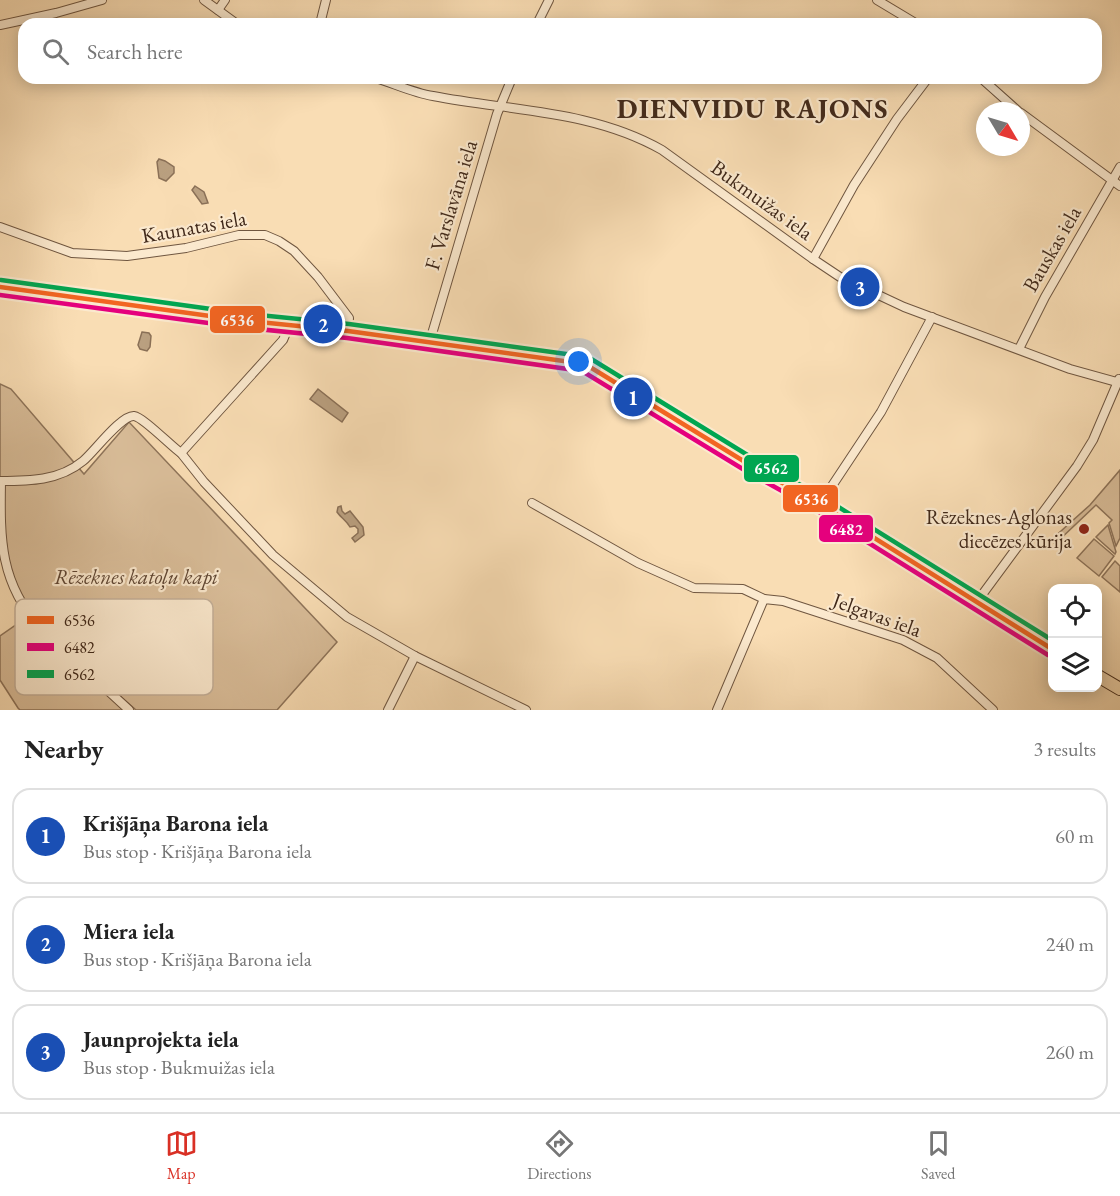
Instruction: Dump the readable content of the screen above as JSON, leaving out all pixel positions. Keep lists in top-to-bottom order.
{
  "streets": {
    "street": [
      "Bukmuižas iela",
      "F. Varslavāna iela",
      "Kaunatas iela",
      "Bauskas iela",
      "Jelgavas iela"
    ]
  },
  "crossings": [
    ["Bukmuižas iela", "F. Varslavāna iela"],
    ["Bukmuižas iela", "Bauskas iela"]
  ],
  "districts": ["DIENVIDU RAJONS"],
  "parks": ["Rēzeknes katoļu kapi"],
  "places": ["Rēzeknes-Aglonas diecēzes kūrija"],
  "lines": ["transit line 6562", "transit line 6536", "transit line 6482"],
  "legend": ["6536", "6482", "6562"],
  "north": "bottom right",
  "page": {
    "search": "Search here",
    "pins": ["3", "2", "1"],
    "heading": ["Nearby", "3 results"],
    "list": [
      {
        "mark": "1",
        "name": "Krišjāņa Barona iela",
        "note": "Bus stop · Krišjāņa Barona iela",
        "value": "60 m"
      },
      {
        "mark": "2",
        "name": "Miera iela",
        "note": "Bus stop · Krišjāņa Barona iela",
        "value": "240 m"
      },
      {
        "mark": "3",
        "name": "Jaunprojekta iela",
        "note": "Bus stop · Bukmuižas iela",
        "value": "260 m"
      }
    ],
    "nav": ["Map", "Directions", "Saved"]
  }
}
